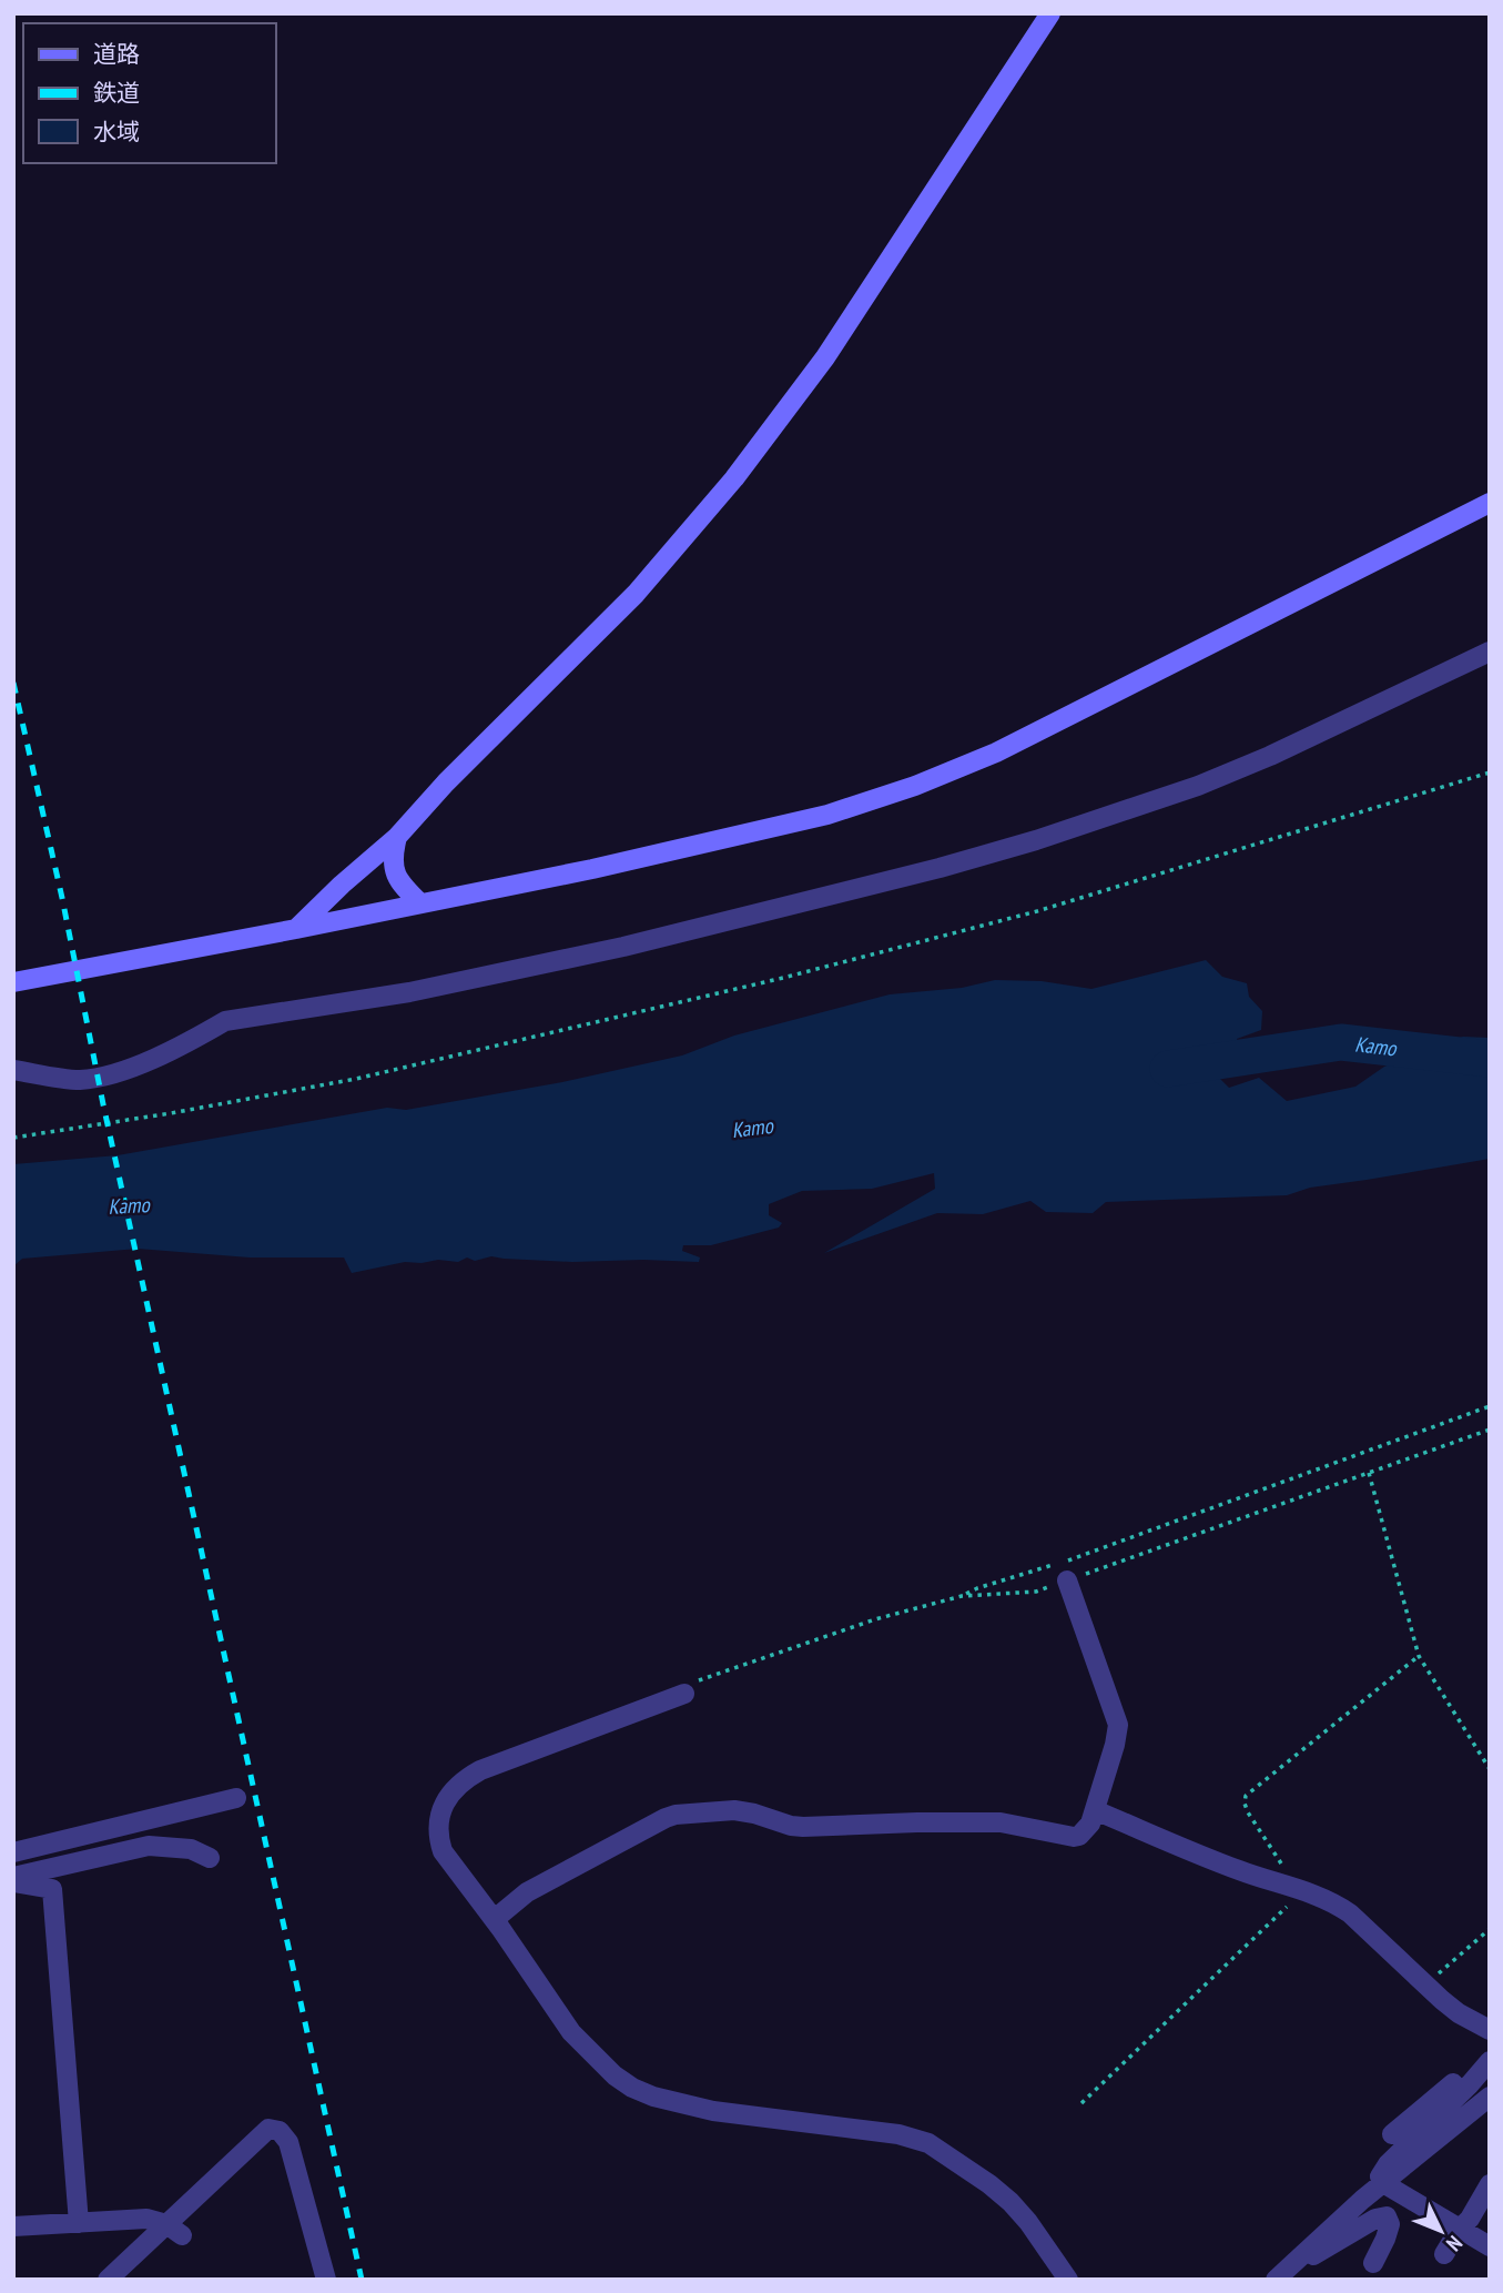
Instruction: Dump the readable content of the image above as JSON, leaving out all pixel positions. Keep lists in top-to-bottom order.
{
  "water": ["Kamo"],
  "legend": ["道路", "鉄道", "水域"],
  "north": "bottom right"
}
